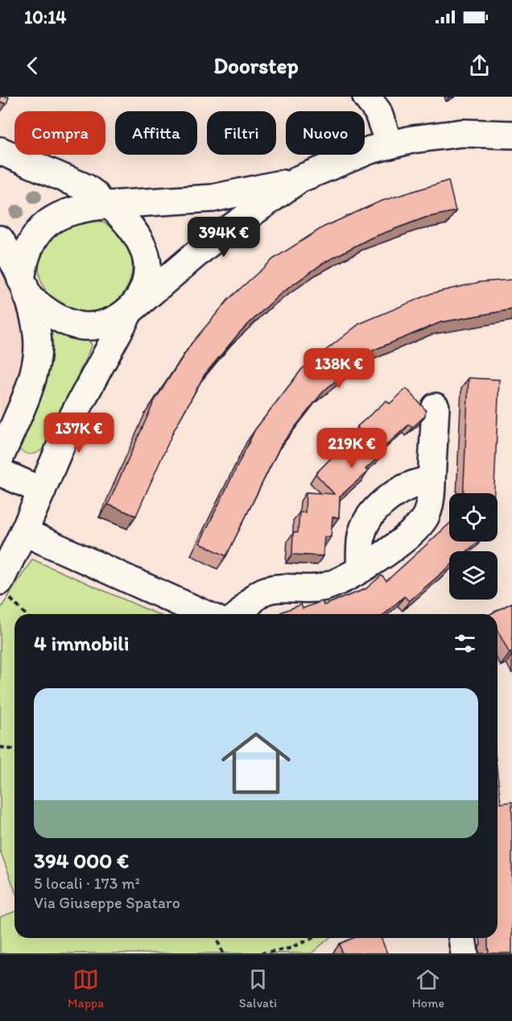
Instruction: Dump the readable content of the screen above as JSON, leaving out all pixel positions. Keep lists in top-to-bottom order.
{
  "page": {
    "status": "10:14",
    "header": "Doorstep",
    "chip": [
      "Compra",
      "Affitta",
      "Filtri",
      "Nuovo"
    ],
    "price": [
      "394K €",
      "138K €",
      "137K €",
      "219K €"
    ],
    "heading": "4 immobili",
    "list": [
      {
        "name": "394 000 €",
        "note": "5 locali · 173 m² · Via Giuseppe Spataro"
      }
    ],
    "tabs": ["Mappa", "Salvati", "Home"]
  }
}
